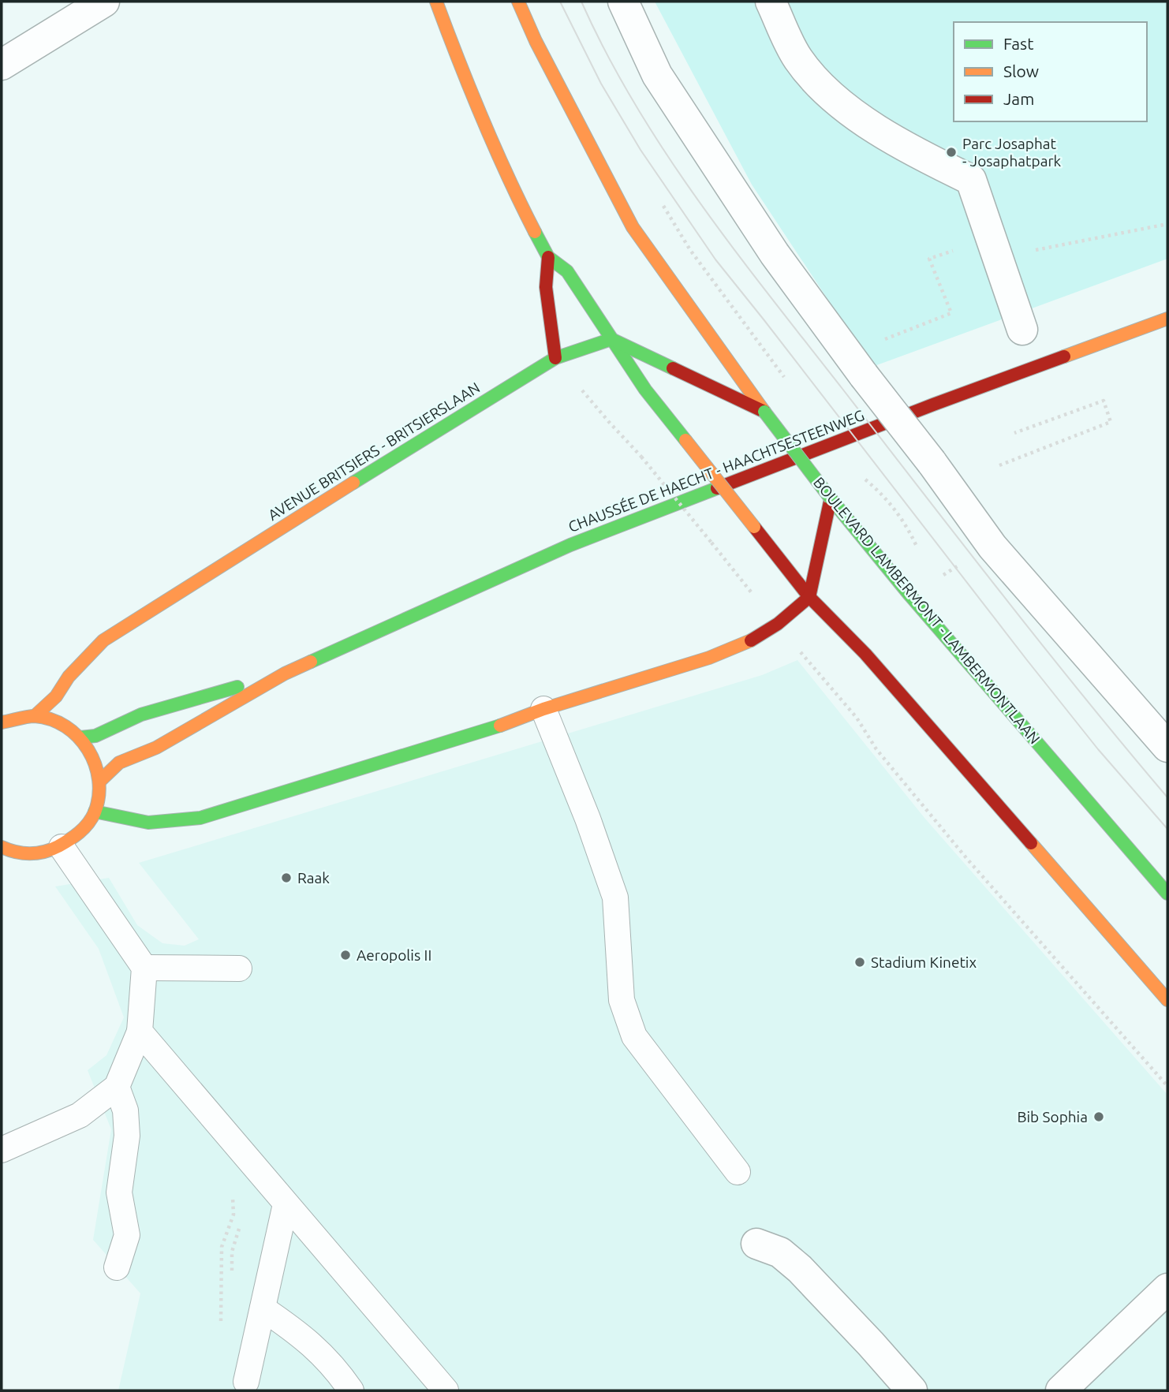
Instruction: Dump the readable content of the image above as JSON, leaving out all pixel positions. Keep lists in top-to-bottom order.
{
  "streets": {
    "street": ["AVENUE BRITSIERS - BRITSIERSLAAN", "CHAUSSÉE DE HAECHT - HAACHTSESTEENWEG", "BOULEVARD LAMBERMONT - LAMBERMONTLAAN"]
  },
  "places": [
    "Parc Josaphat - Josaphatpark",
    "Raak",
    "Aeropolis II",
    "Stadium Kinetix",
    "Bib Sophia"
  ],
  "legend": ["Fast", "Slow", "Jam"]
}
